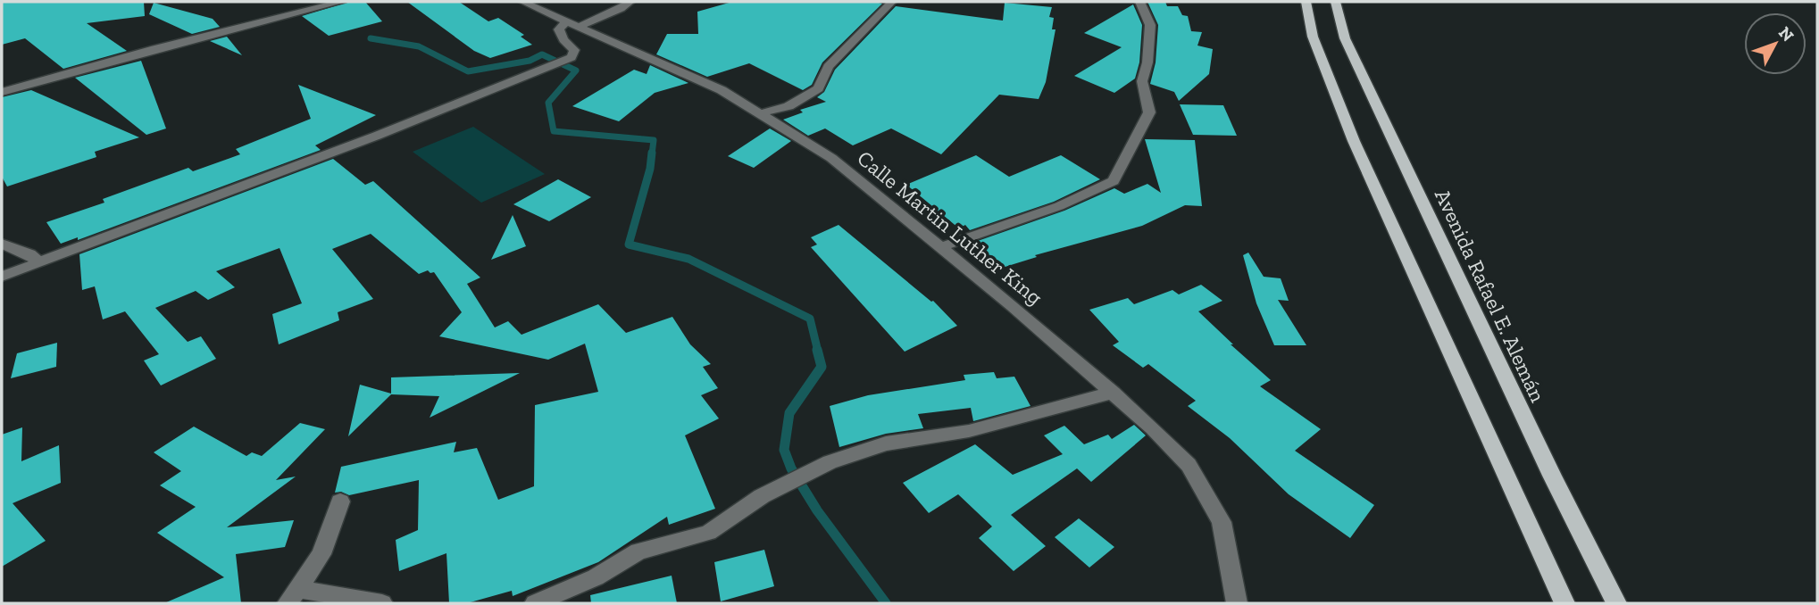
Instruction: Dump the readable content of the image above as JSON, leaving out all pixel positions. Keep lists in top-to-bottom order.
{
  "streets": {
    "main road": ["Avenida Rafael E. Alemán"],
    "street": ["Calle Martin Luther King"]
  },
  "north": "top right"
}
